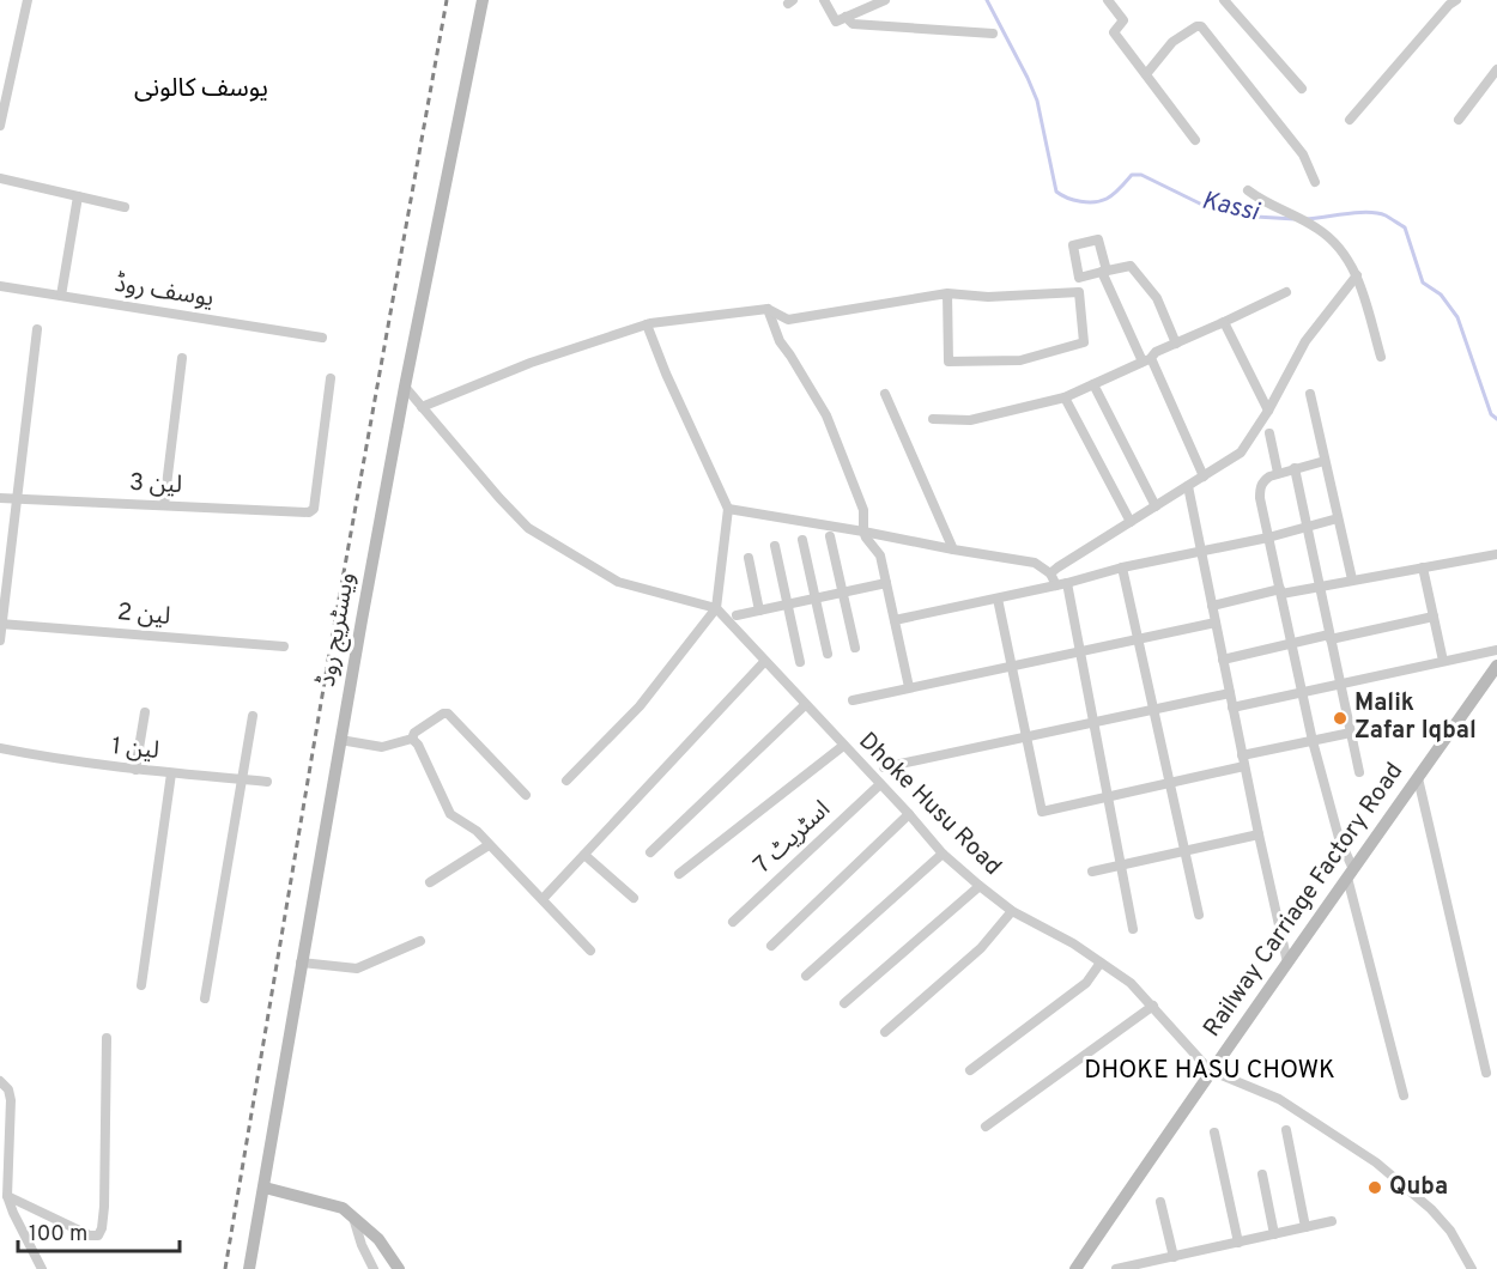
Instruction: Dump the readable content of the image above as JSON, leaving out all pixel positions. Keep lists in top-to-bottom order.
{
  "streets": {
    "main road": ["ویسٹریج روڈ", "Railway Carriage Factory Road"],
    "street": [
      "یوسف روڈ",
      "لین 3",
      "لین 2",
      "لین 1",
      "Dhoke Husu Road",
      "اسٹریٹ 7"
    ]
  },
  "crossings": [
    ["Dhoke Husu Road", "اسٹریٹ 7"],
    ["Dhoke Husu Road", "Railway Carriage Factory Road"]
  ],
  "districts": ["یوسف کالونی", "DHOKE HASU CHOWK"],
  "water": ["Kassi"],
  "places": ["Malik Zafar Iqbal", "Quba"],
  "scale_bar": "100 m"
}
